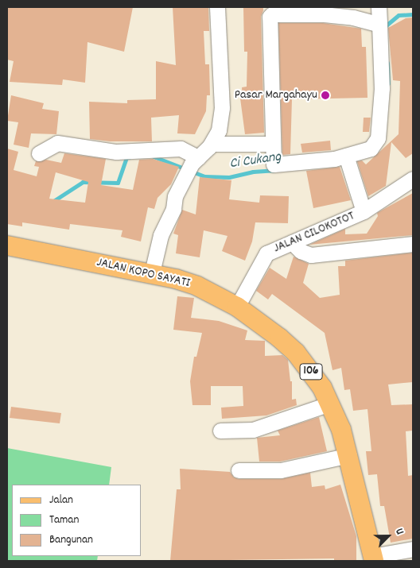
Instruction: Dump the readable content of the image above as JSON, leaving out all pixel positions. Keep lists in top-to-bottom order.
{
  "streets": {
    "main road": ["JALAN KOPO SAYATI", "106"],
    "street": ["JALAN CILOKOTOT"]
  },
  "crossings": [
    ["JALAN CILOKOTOT", "JALAN KOPO SAYATI"]
  ],
  "water": ["Ci Cukang"],
  "places": ["Pasar Margahayu"],
  "legend": ["Jalan", "Taman", "Bangunan"],
  "north": "top right"
}
